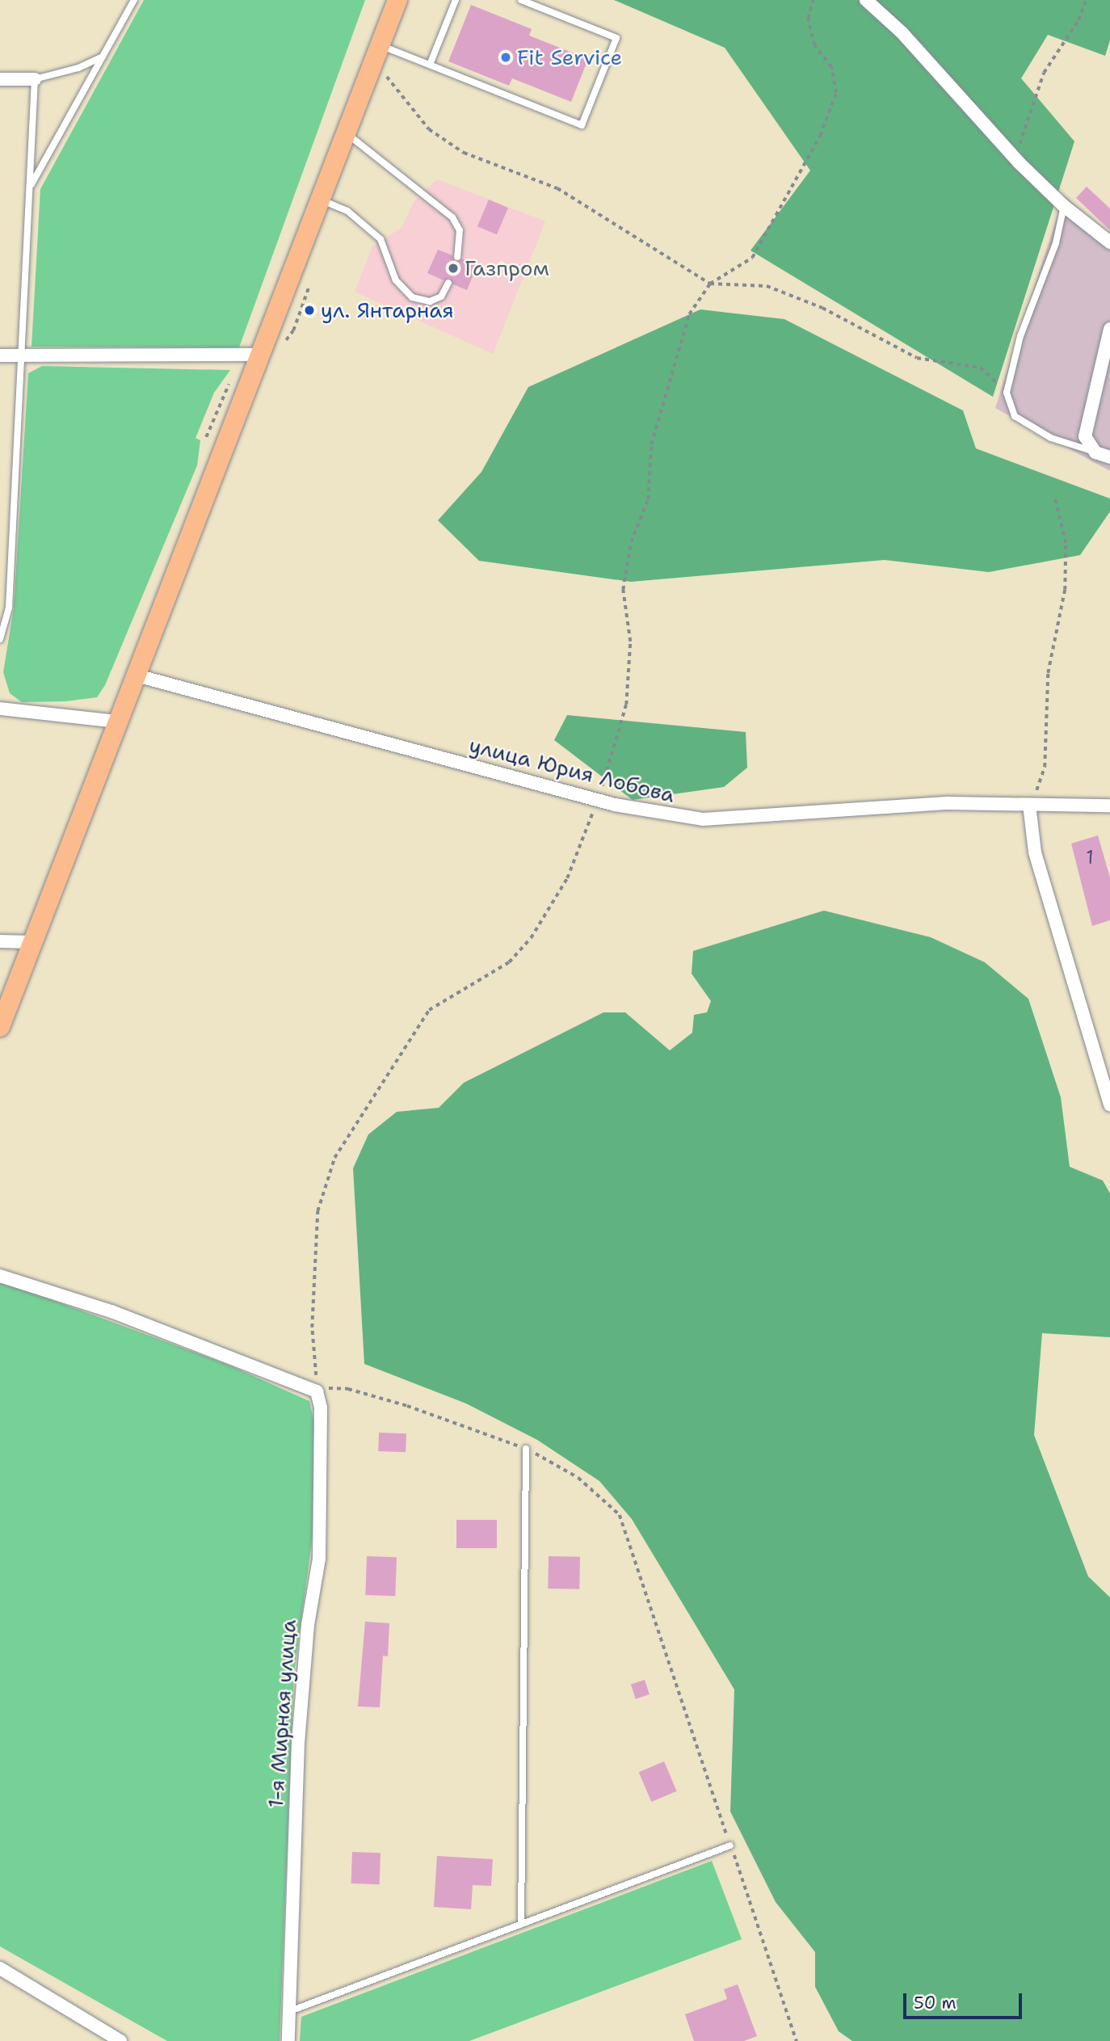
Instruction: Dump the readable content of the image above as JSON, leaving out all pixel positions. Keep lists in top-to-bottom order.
{
  "streets": {
    "street": ["улица Юрия Лобова", "1-я Мирная улица"]
  },
  "places": ["Fit Service", "Газпром", "ул. Янтарная"],
  "house_numbers": ["1"],
  "scale_bar": "50 m"
}
